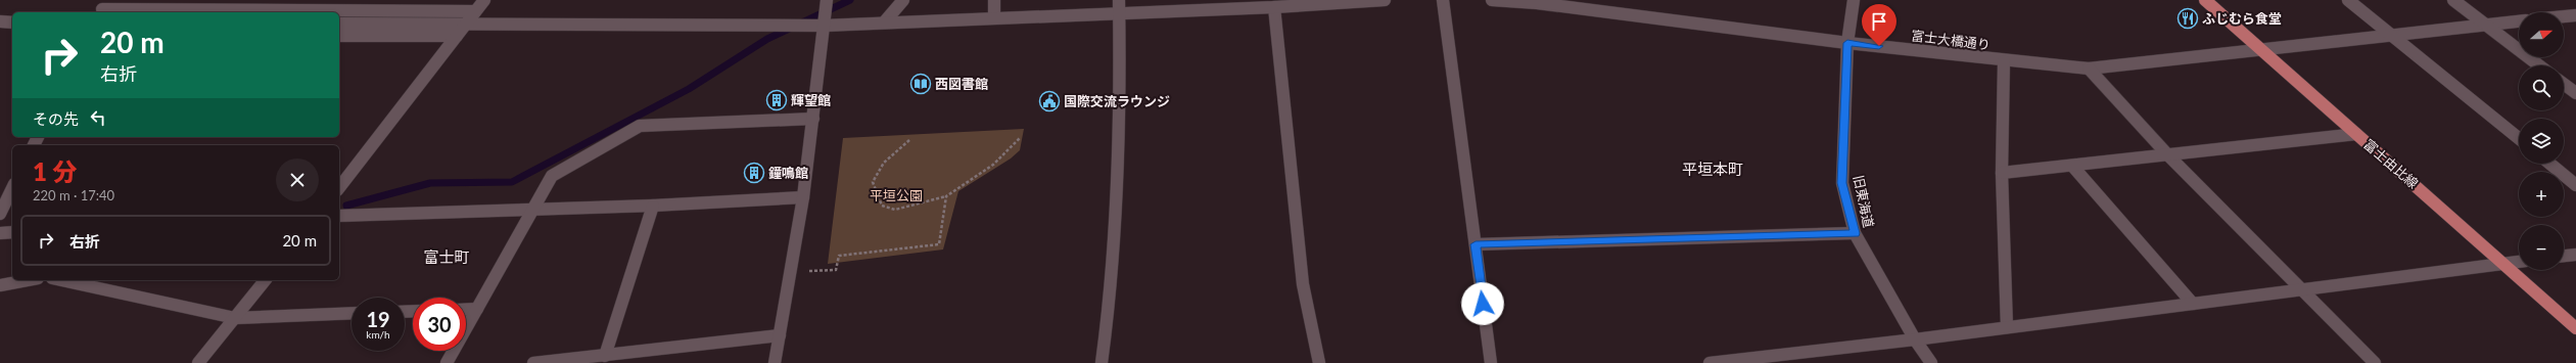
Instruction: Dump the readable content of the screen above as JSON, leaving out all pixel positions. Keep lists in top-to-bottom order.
{
  "streets": {
    "main road": ["富士由比線"],
    "street": ["富士大橋通り", "旧東海道"]
  },
  "crossings": [
    ["富士大橋通り", "富士由比線"],
    ["富士大橋通り", "旧東海道"]
  ],
  "districts": ["平垣本町", "富士町"],
  "parks": ["平垣公園"],
  "places": {
    "restaurant": ["ふじむら食堂"],
    "library": ["西図書館"],
    "building": ["輝望館", "鐘鳴館"],
    "public building": ["国際交流ラウンジ"]
  },
  "north": "right",
  "page": {
    "map_buttons": ["+", "−"],
    "turn": ["20 m", "右折"],
    "then": "その先",
    "heading": ["1 分", "220 m · 17:40"],
    "list": [
      {
        "name": "右折",
        "value": "20 m"
      }
    ],
    "speed": "19 km/h",
    "limit": "30"
  }
}
